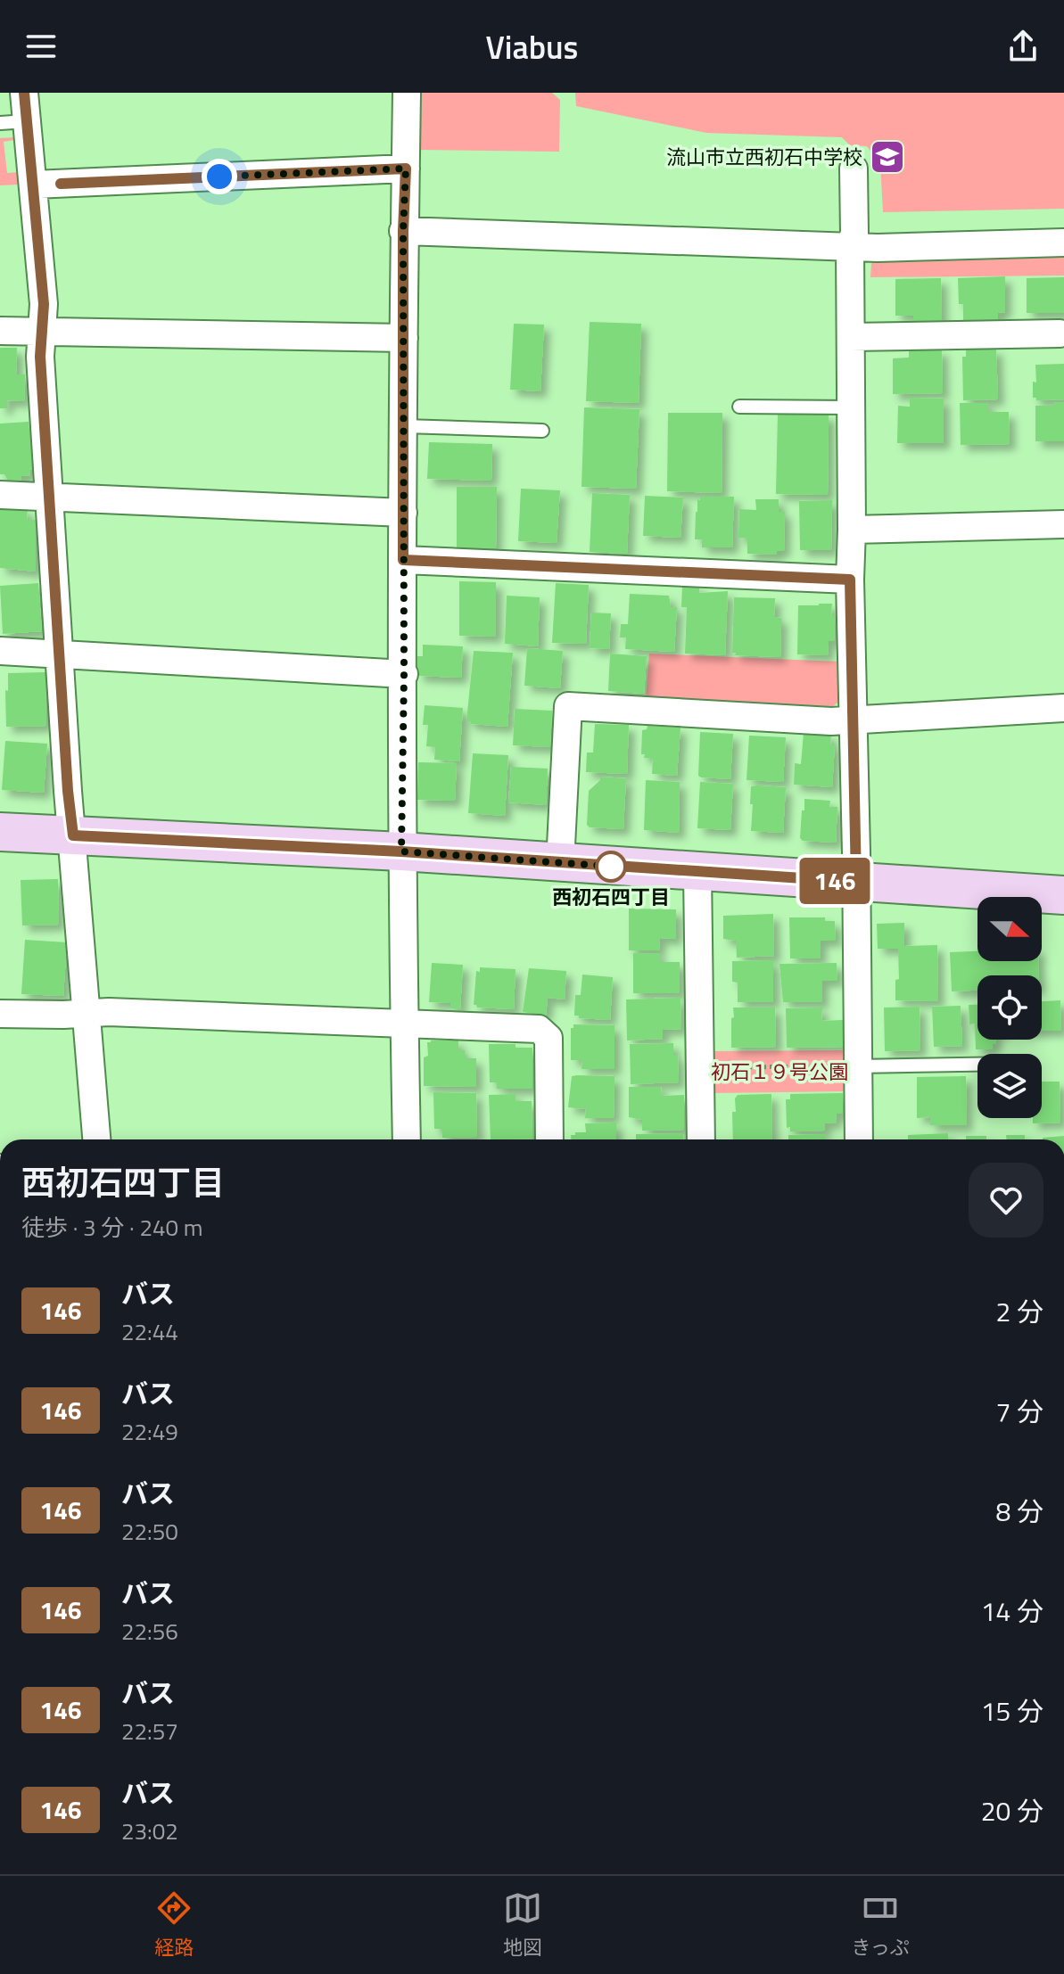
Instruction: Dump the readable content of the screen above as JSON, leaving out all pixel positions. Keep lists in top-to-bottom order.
{
  "parks": ["初石１９号公園"],
  "places": {
    "school or university": ["流山市立西初石中学校"],
    "other": ["西初石四丁目"]
  },
  "lines": ["bus line 146"],
  "north": "right",
  "page": {
    "header": "Viabus",
    "on_map": "146",
    "heading": ["西初石四丁目", "徒歩 · 3 分 · 240 m"],
    "list": [
      {
        "mark": "146",
        "name": "バス",
        "note": "22:44",
        "value": "2 分"
      },
      {
        "mark": "146",
        "name": "バス",
        "note": "22:49",
        "value": "7 分"
      },
      {
        "mark": "146",
        "name": "バス",
        "note": "22:50",
        "value": "8 分"
      },
      {
        "mark": "146",
        "name": "バス",
        "note": "22:56",
        "value": "14 分"
      },
      {
        "mark": "146",
        "name": "バス",
        "note": "22:57",
        "value": "15 分"
      },
      {
        "mark": "146",
        "name": "バス",
        "note": "23:02",
        "value": "20 分"
      }
    ],
    "tabs": ["経路", "地図", "きっぷ"]
  }
}
